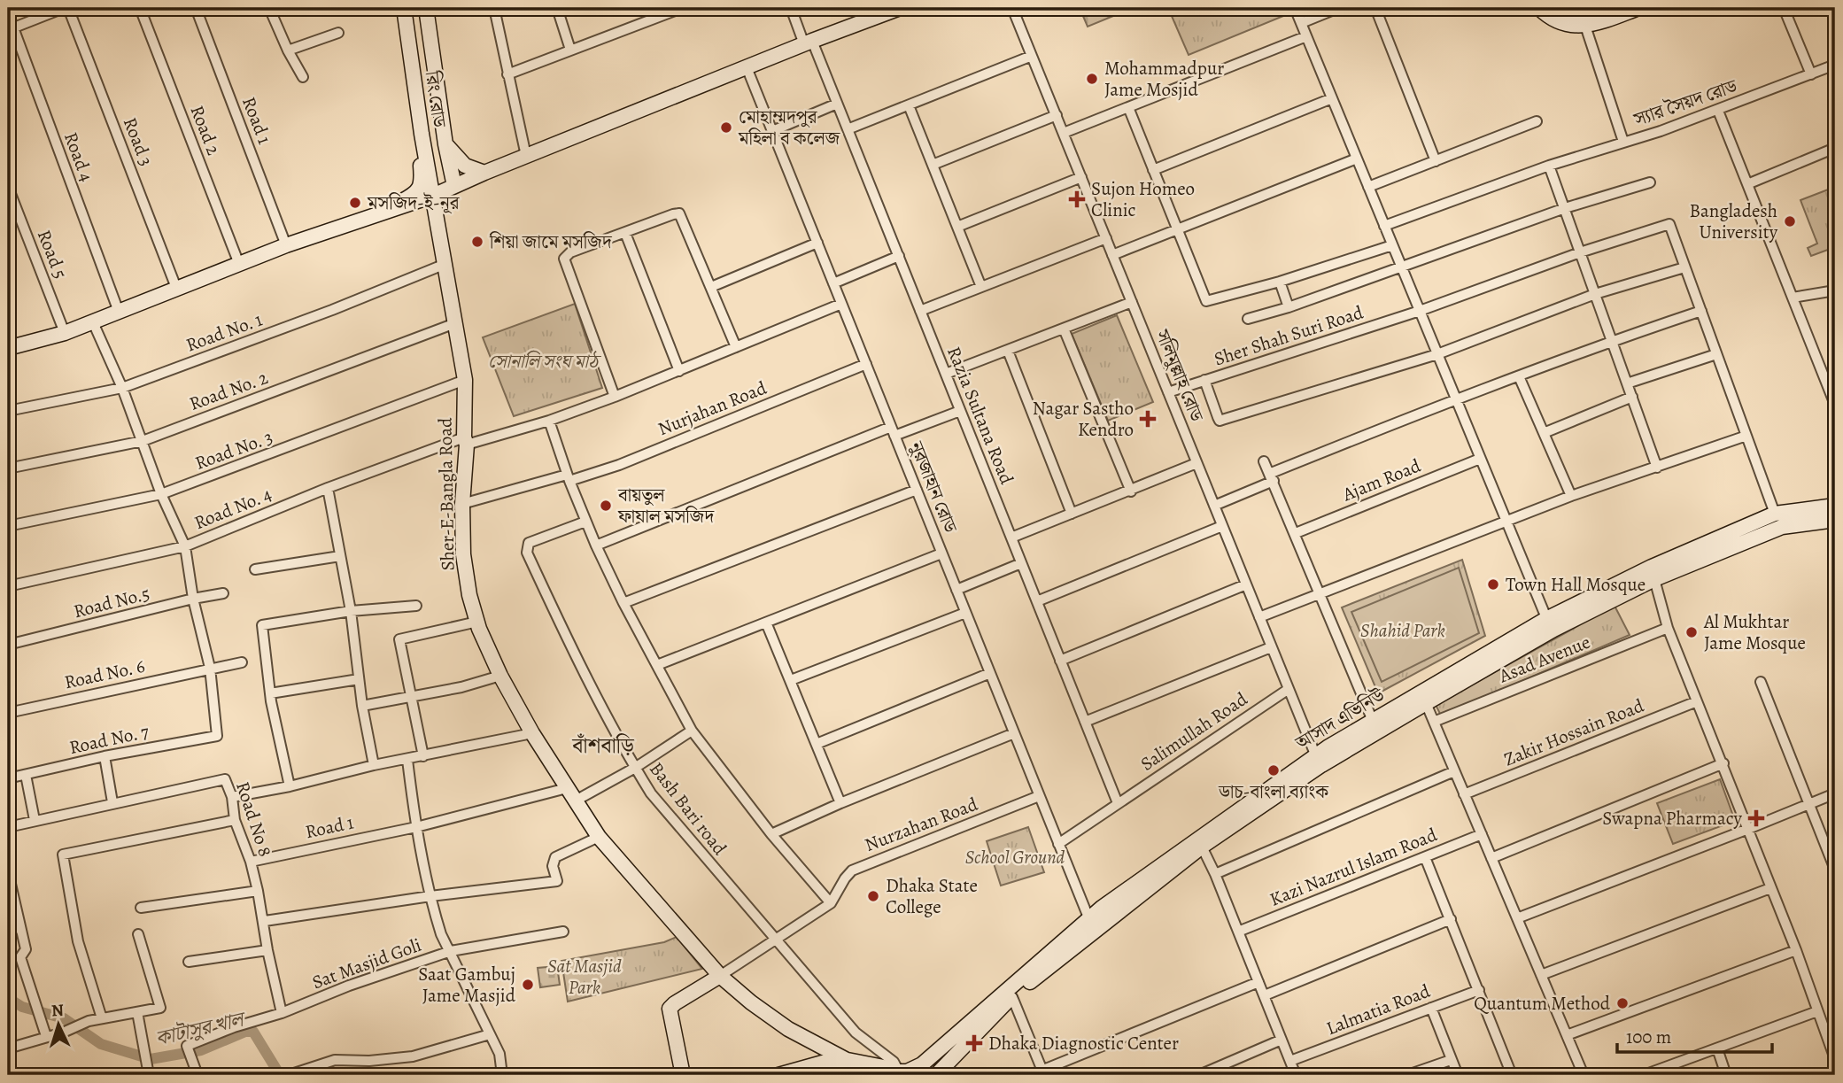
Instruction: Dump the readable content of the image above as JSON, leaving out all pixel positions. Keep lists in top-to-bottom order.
{
  "streets": {
    "main road": ["রিং রোড", "Sher-E-Bangla Road", "আসাদ এভিনিউ"],
    "street": [
      "স্যার সৈয়দ রোড",
      "Road 1",
      "Road 2",
      "Road 3",
      "Road 4",
      "Road 5",
      "Road No. 1",
      "Sher Shah Suri Road",
      "সলিমুল্লাহ রোড",
      "Road No. 2",
      "Nurjahan Road",
      "Razia Sultana Road",
      "Road No. 3",
      "Ajam Road",
      "নুরজাহান রোড",
      "Road No. 4",
      "Road No.5",
      "Asad Avenue",
      "Road No. 6",
      "Salimullah Road",
      "Zakir Hossain Road",
      "Road No. 7",
      "Bash Bari road",
      "Road No 8",
      "Nurzahan Road",
      "Kazi Nazrul Islam Road",
      "Sat Masjid Goli",
      "Lalmatia Road"
    ]
  },
  "crossings": [
    ["রিং রোড", "Sher-E-Bangla Road"],
    ["Road 1", "Sher-E-Bangla Road"],
    ["Road 1", "Road No 8"],
    ["Road No. 1", "Sher-E-Bangla Road"],
    ["Sher Shah Suri Road", "সলিমুল্লাহ রোড"],
    ["সলিমুল্লাহ রোড", "আসাদ এভিনিউ"],
    ["সলিমুল্লাহ রোড", "Salimullah Road"],
    ["Road No. 2", "Sher-E-Bangla Road"],
    ["Nurjahan Road", "নুরজাহান রোড"],
    ["Nurjahan Road", "Sher-E-Bangla Road"],
    ["Razia Sultana Road", "Salimullah Road"],
    ["Road No. 3", "Sher-E-Bangla Road"],
    ["নুরজাহান রোড", "আসাদ এভিনিউ"],
    ["নুরজাহান রোড", "Salimullah Road"],
    ["নুরজাহান রোড", "Nurzahan Road"],
    ["Sher-E-Bangla Road", "Road No. 4"],
    ["Road No. 6", "Road No. 7"],
    ["আসাদ এভিনিউ", "Bash Bari road"],
    ["Road No 8", "Sat Masjid Goli"]
  ],
  "districts": ["বাঁশবাড়ি"],
  "water": ["কাটাসুর খাল"],
  "parks": [
    "সোনালি সংঘ মাঠ",
    "Shahid Park",
    "School Ground",
    "Sat Masjid Park"
  ],
  "places": {
    "other": [
      "Mohammadpur Jame Mosjid",
      "মোহাম্মদপুর মহিলা ব কলেজ",
      "মসজিদ-ই-নূর",
      "Bangladesh University",
      "শিয়া জামে মসজিদ",
      "বায়তুল ফাযাল মসজিদ",
      "Town Hall Mosque",
      "Al Mukhtar Jame Mosque",
      "ডাচ-বাংলা ব্যাংক",
      "Dhaka State College",
      "Saat Gambuj Jame Masjid",
      "Quantum Method"
    ],
    "health": [
      "Sujon Homeo Clinic",
      "Nagar Sastho Kendro",
      "Swapna Pharmacy",
      "Dhaka Diagnostic Center"
    ]
  },
  "scale_bar": "100 m",
  "north": "top"
}
